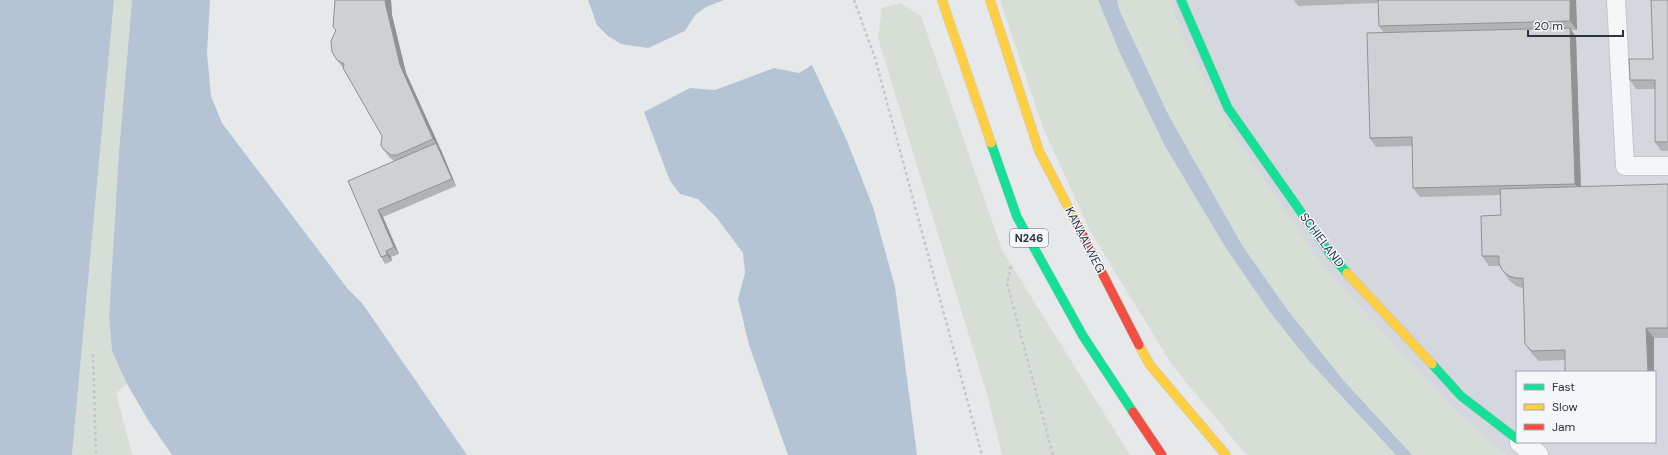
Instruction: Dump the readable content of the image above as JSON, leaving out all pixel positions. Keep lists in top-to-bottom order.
{
  "streets": {
    "street": ["N246", "KANAALWEG", "SCHIELAND"]
  },
  "legend": ["Fast", "Slow", "Jam"],
  "scale_bar": "20 m"
}
